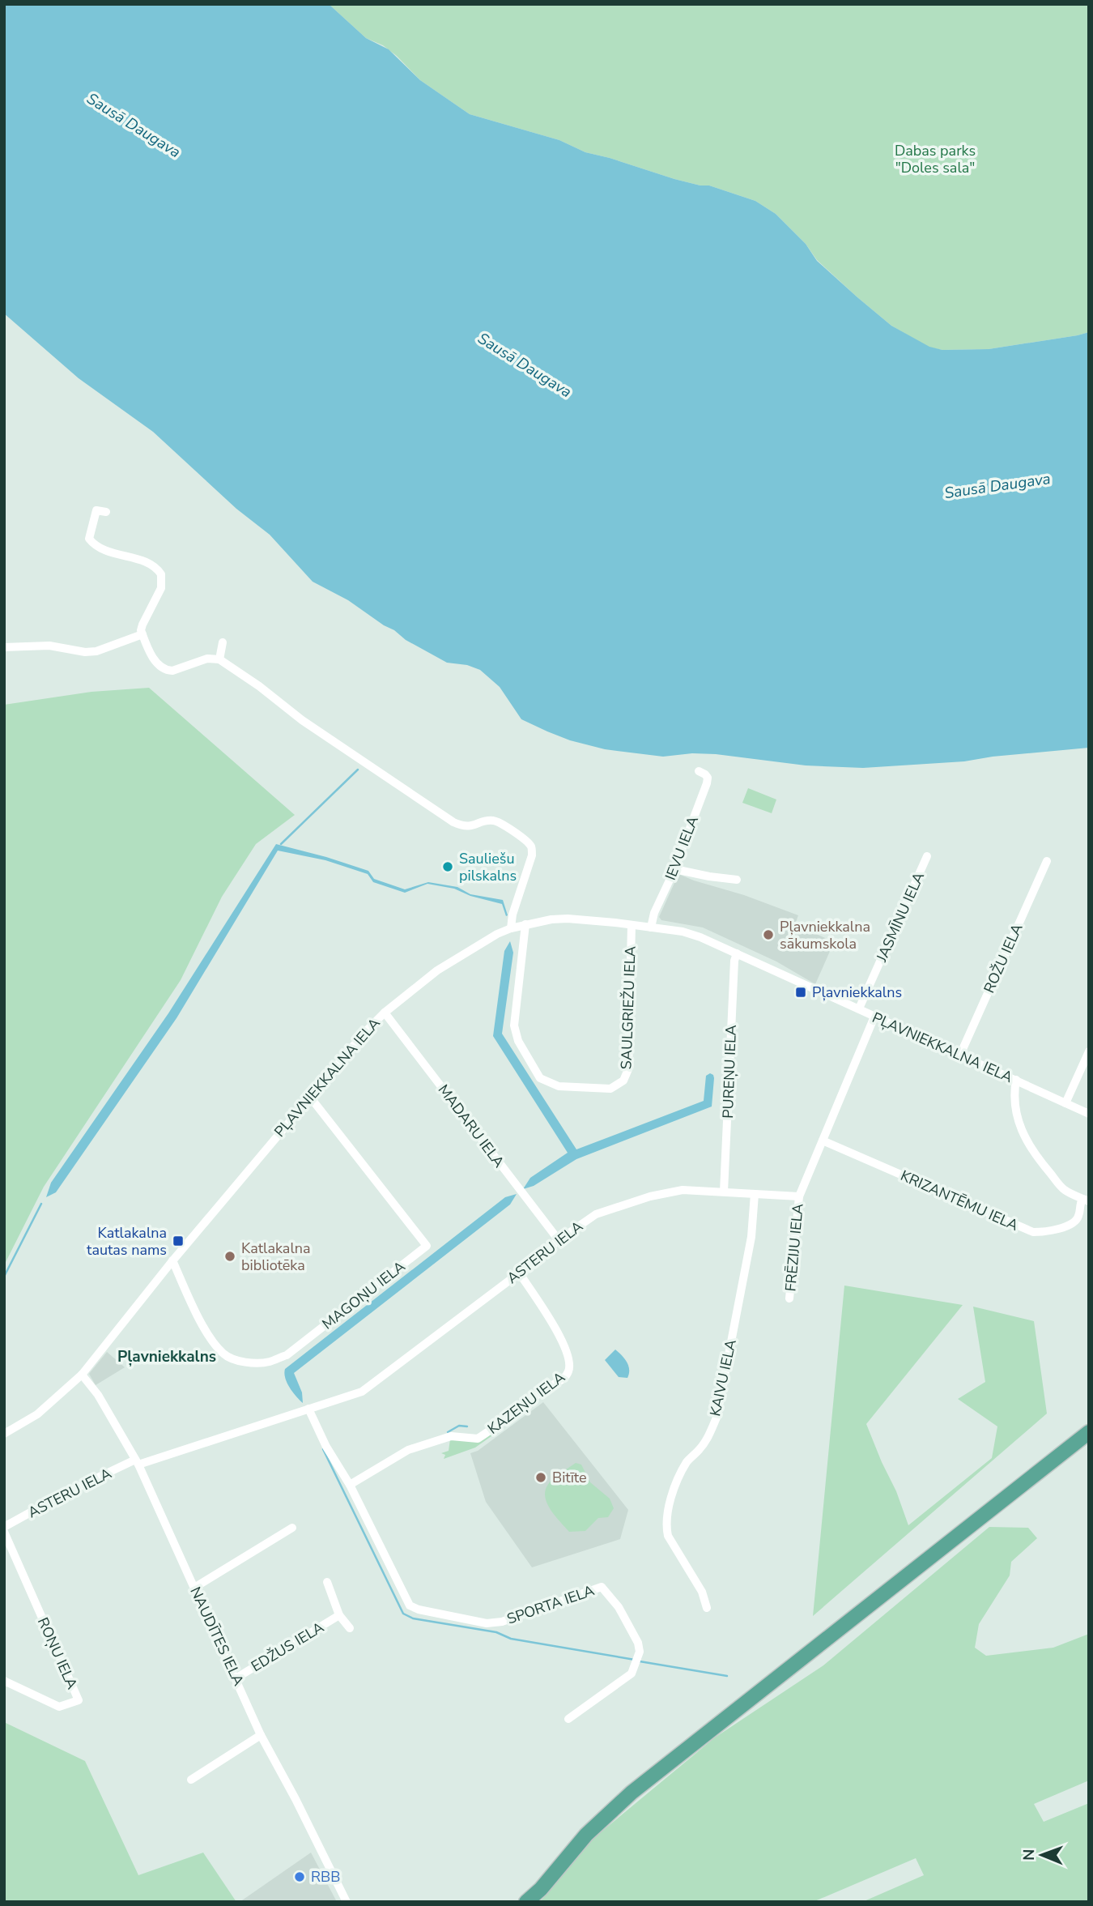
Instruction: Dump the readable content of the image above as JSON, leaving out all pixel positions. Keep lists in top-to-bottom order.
{
  "streets": {
    "street": [
      "IEVU IELA",
      "JASMĪNU IELA",
      "ROŽU IELA",
      "SAULGRIEŽU IELA",
      "PĻAVNIEKKALNA IELA",
      "PUREŅU IELA",
      "MADARU IELA",
      "KRIZANTĒMU IELA",
      "FRĒZIJU IELA",
      "ASTERU IELA",
      "MAGOŅU IELA",
      "KAIVU IELA",
      "KAZEŅU IELA",
      "SPORTA IELA",
      "NAUDĪTES IELA",
      "EDŽUS IELA",
      "ROŅU IELA"
    ]
  },
  "crossings": [
    ["IEVU IELA", "PĻAVNIEKKALNA IELA"],
    ["JASMĪNU IELA", "PĻAVNIEKKALNA IELA"],
    ["ROŽU IELA", "PĻAVNIEKKALNA IELA"],
    ["SAULGRIEŽU IELA", "PĻAVNIEKKALNA IELA"],
    ["PĻAVNIEKKALNA IELA", "PUREŅU IELA"],
    ["PĻAVNIEKKALNA IELA", "MADARU IELA"],
    ["PĻAVNIEKKALNA IELA", "MAGOŅU IELA"],
    ["PĻAVNIEKKALNA IELA", "NAUDĪTES IELA"],
    ["PUREŅU IELA", "ASTERU IELA"],
    ["MADARU IELA", "ASTERU IELA"],
    ["FRĒZIJU IELA", "ASTERU IELA"],
    ["ASTERU IELA", "KAIVU IELA"],
    ["ASTERU IELA", "KAZEŅU IELA"],
    ["ASTERU IELA", "SPORTA IELA"],
    ["ASTERU IELA", "NAUDĪTES IELA"],
    ["KAZEŅU IELA", "SPORTA IELA"],
    ["NAUDĪTES IELA", "EDŽUS IELA"]
  ],
  "districts": ["Pļavniekkalns"],
  "water": ["Sausā Daugava"],
  "parks": ["Dabas parks \"Doles sala\""],
  "places": {
    "other": [
      "Sauliešu pilskalns",
      "Pļavniekkalna sākumskola",
      "Katlakalna bibliotēka",
      "Bitīte",
      "RBB"
    ],
    "transit": ["Pļavniekkalns", "Katlakalna tautas nams"]
  },
  "north": "left"
}
